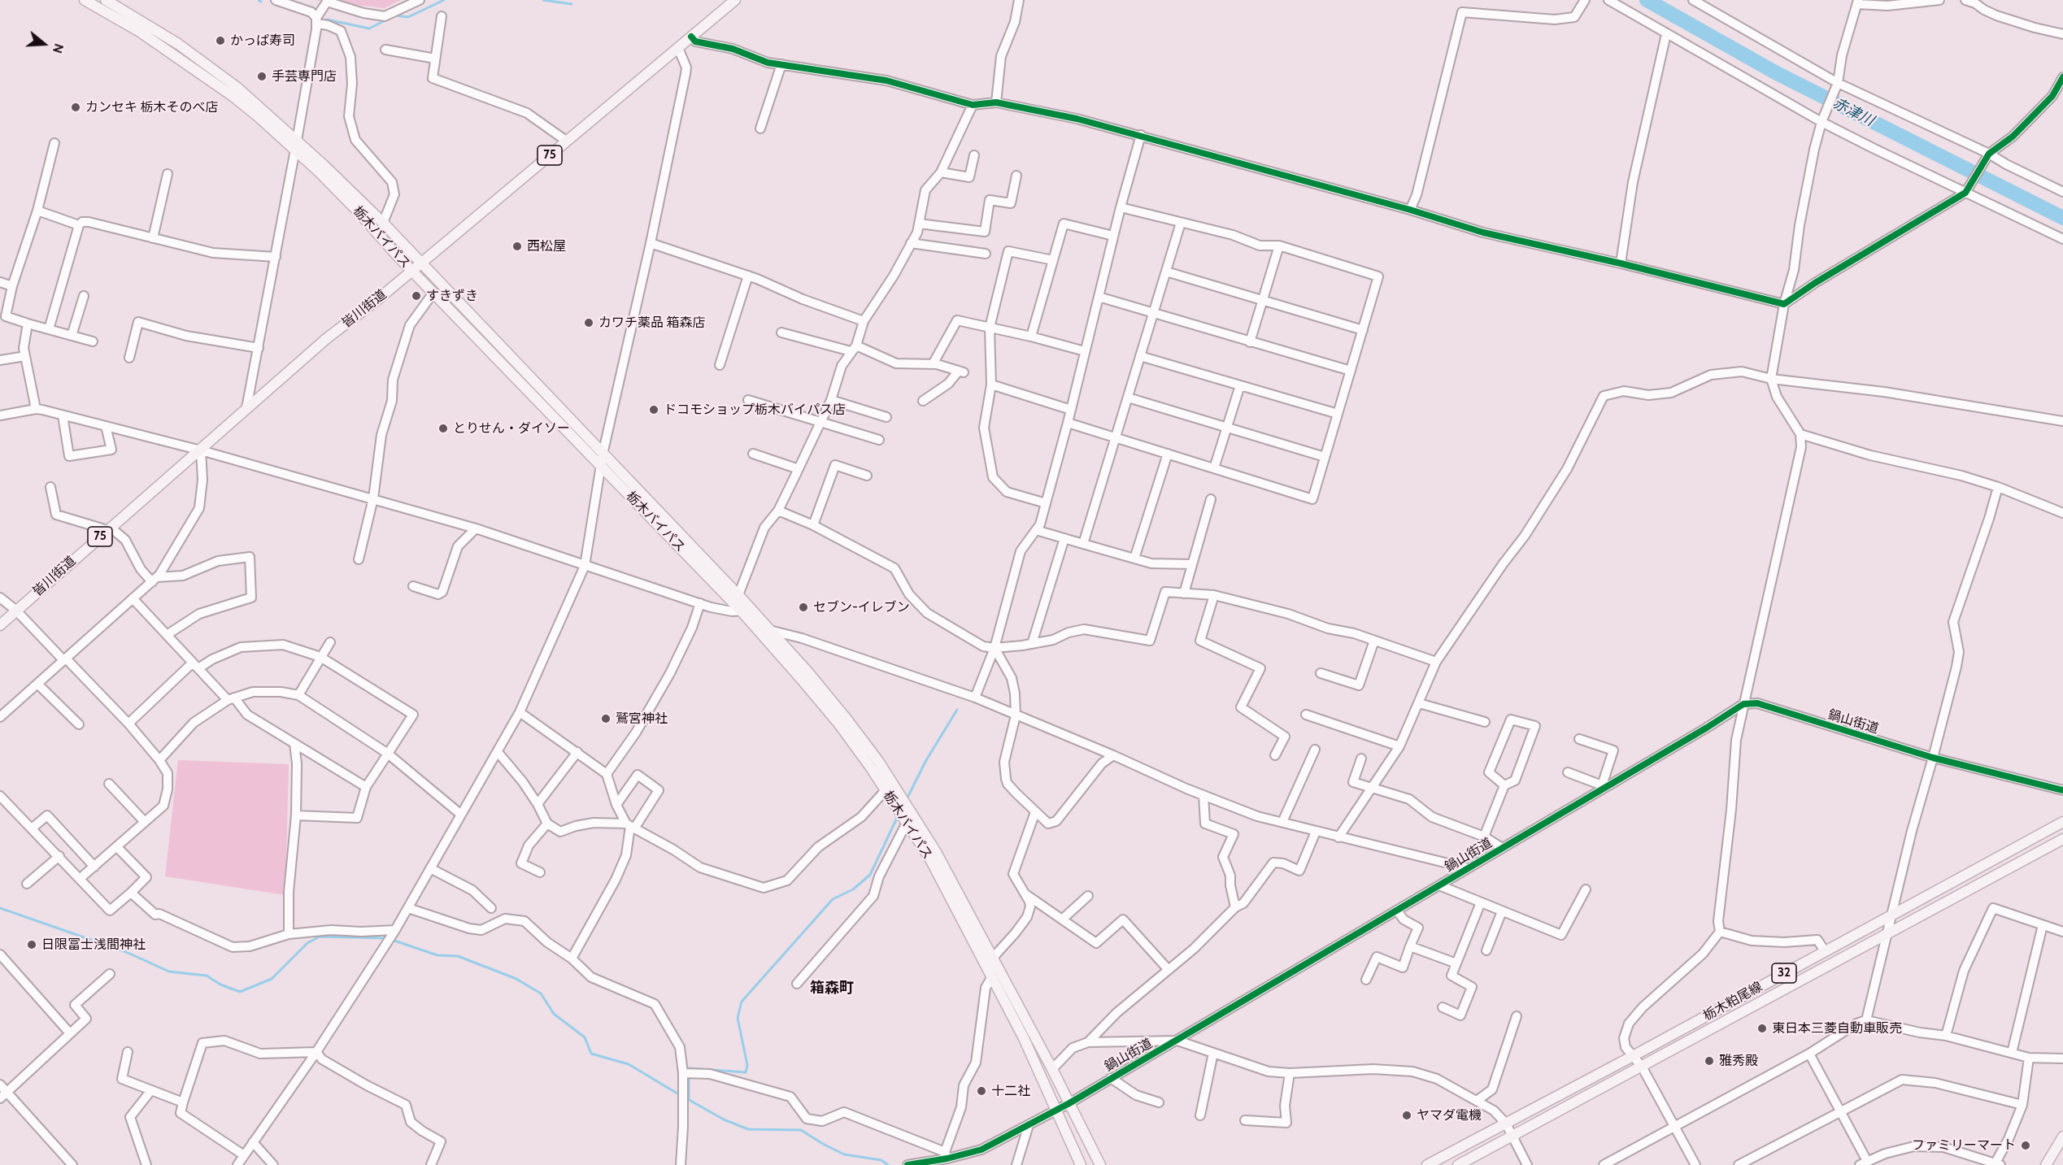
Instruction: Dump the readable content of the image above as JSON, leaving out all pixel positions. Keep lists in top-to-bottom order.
{
  "streets": {
    "main road": [
      "75",
      "栃木バイパス",
      "皆川街道",
      "32",
      "栃木粕尾線"
    ],
    "street": ["鍋山街道"]
  },
  "crossings": [
    ["栃木バイパス", "皆川街道"],
    ["栃木バイパス", "鍋山街道"]
  ],
  "districts": ["箱森町"],
  "water": ["赤津川"],
  "places": [
    "かっぱ寿司",
    "手芸専門店",
    "カンセキ 栃木そのべ店",
    "西松屋",
    "すきずき",
    "カワチ薬品 箱森店",
    "ドコモショップ栃木バイパス店",
    "とりせん・ダイソー",
    "セブン-イレブン",
    "鷲宮神社",
    "日限冨士浅間神社",
    "東日本三菱自動車販売",
    "雅秀殿",
    "十二社",
    "ヤマダ電機",
    "ファミリーマート"
  ],
  "north": "right"
}
